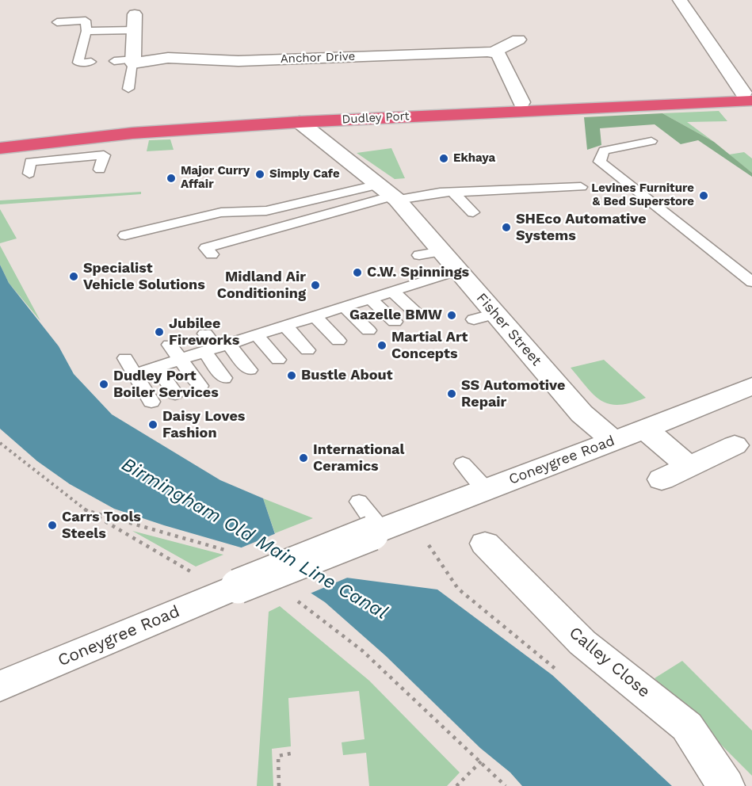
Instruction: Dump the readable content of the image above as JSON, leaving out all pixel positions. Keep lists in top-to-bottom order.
{
  "streets": {
    "highway": ["Dudley Port"],
    "street": [
      "Anchor Drive",
      "Fisher Street",
      "Coneygree Road",
      "Calley Close"
    ]
  },
  "crossings": [
    ["Dudley Port", "Fisher Street"],
    ["Fisher Street", "Coneygree Road"]
  ],
  "water": ["Birmingham Old Main Line Canal"],
  "places": [
    "Ekhaya",
    "Simply Cafe",
    "Major Curry Affair",
    "Levines Furniture & Bed Superstore",
    "SHEco Automative Systems",
    "C.W. Spinnings",
    "Specialist Vehicle Solutions",
    "Midland Air Conditioning",
    "Gazelle BMW",
    "Jubilee Fireworks",
    "Martial Art Concepts",
    "Bustle About",
    "Dudley Port Boiler Services",
    "SS Automotive Repair",
    "Daisy Loves Fashion",
    "International Ceramics",
    "Carrs Tools Steels"
  ]
}
